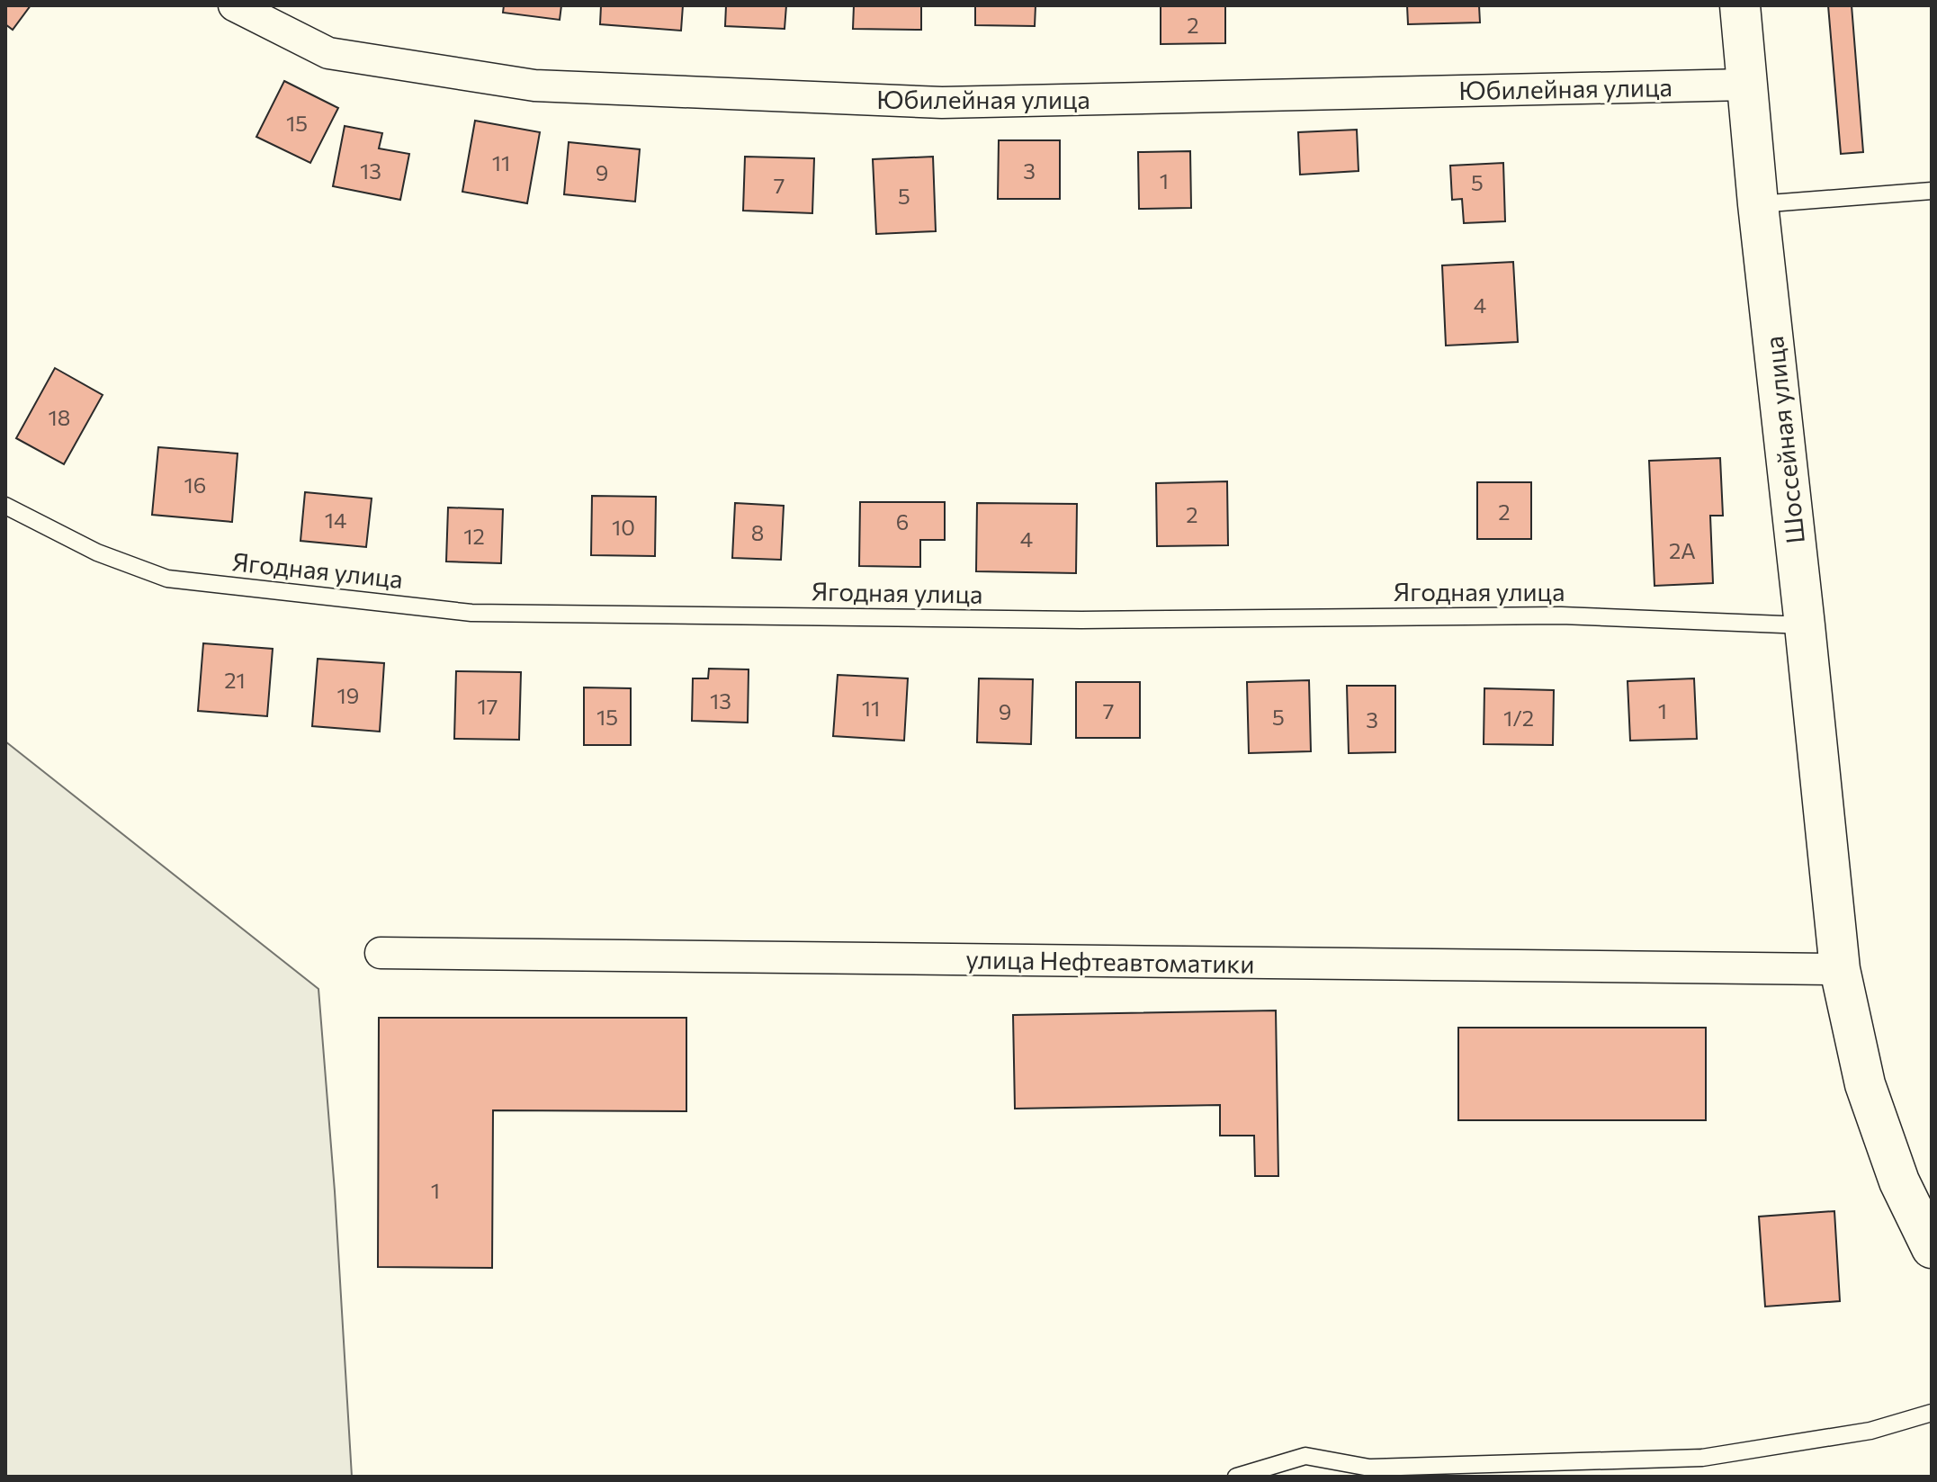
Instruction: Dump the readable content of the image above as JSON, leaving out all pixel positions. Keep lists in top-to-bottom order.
{
  "streets": {
    "street": ["Юбилейная улица", "Шоссейная улица", "улица Нефтеавтоматики"],
    "lane": ["Ягодная улица"]
  },
  "crossings": [
    ["Юбилейная улица", "Шоссейная улица"],
    ["Шоссейная улица", "Ягодная улица"],
    ["Шоссейная улица", "улица Нефтеавтоматики"]
  ],
  "house_numbers": [
    "2",
    "15",
    "11",
    "13",
    "3",
    "9",
    "1",
    "5",
    "7",
    "5",
    "4",
    "18",
    "16",
    "2",
    "2",
    "14",
    "6",
    "10",
    "8",
    "12",
    "4",
    "2А",
    "21",
    "19",
    "13",
    "17",
    "11",
    "7",
    "1",
    "9",
    "15",
    "5",
    "1/2",
    "3",
    "1"
  ]
}
